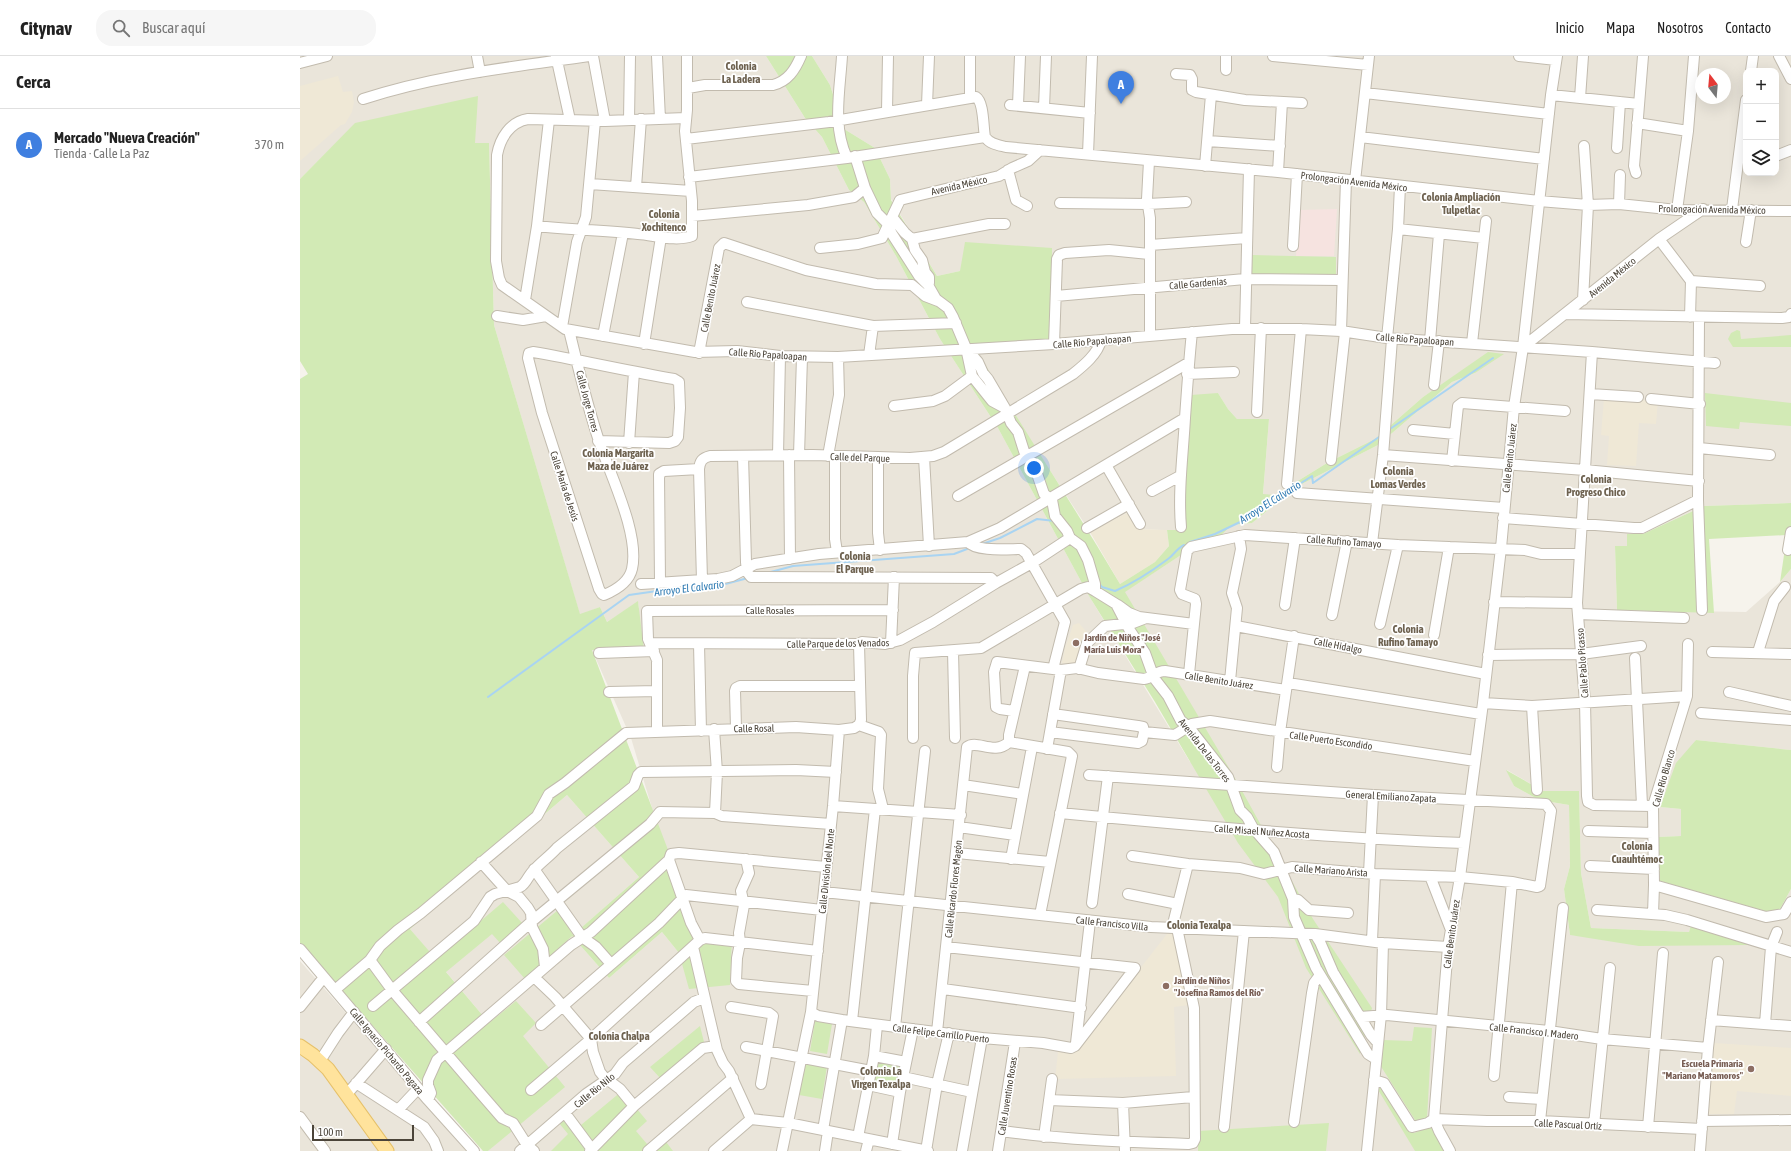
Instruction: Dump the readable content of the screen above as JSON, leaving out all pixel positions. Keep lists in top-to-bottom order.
{
  "streets": {
    "street": [
      "Prolongación Avenida México",
      "Avenida México",
      "Calle Gardenías",
      "Calle Benito Juárez",
      "Calle Río Papaloapan",
      "Calle Jorge Torres",
      "Calle del Parque",
      "Calle María de Jesús",
      "Calle Rufino Tamayo",
      "Calle Rosales",
      "Calle Parque de los Venados",
      "Calle Hidalgo",
      "Calle Pablo Picasso",
      "Calle Rosal",
      "Calle Puerto Escondido",
      "Avenida De las Torres",
      "Calle Río Blanco",
      "General Emiliano Zapata",
      "Calle Misael Nuñez Acosta",
      "Calle Mariano Arista",
      "Calle División del Norte",
      "Calle Ricardo Flores Magón",
      "Calle Francisco Villa",
      "Calle Francisco I. Madero",
      "Calle Felipe Carrillo Puerto",
      "Calle Ignacio Pichardo Pagaza",
      "Calle Río Nilo",
      "Calle Juventino Rosas",
      "Calle Pascual Ortíz"
    ]
  },
  "crossings": [
    ["Prolongación Avenida México", "Avenida México"],
    ["Prolongación Avenida México", "Calle Benito Juárez"],
    ["Avenida México", "Calle Benito Juárez"],
    ["Avenida México", "Calle Río Papaloapan"],
    ["Calle Benito Juárez", "Calle Río Papaloapan"],
    ["Calle Benito Juárez", "Calle Rufino Tamayo"],
    ["Calle Benito Juárez", "Calle Hidalgo"],
    ["Calle Benito Juárez", "Calle Puerto Escondido"],
    ["Calle Benito Juárez", "Avenida De las Torres"],
    ["Calle Benito Juárez", "General Emiliano Zapata"],
    ["Calle Benito Juárez", "Calle Misael Nuñez Acosta"],
    ["Calle Benito Juárez", "Calle Mariano Arista"],
    ["Calle Benito Juárez", "Calle Francisco Villa"],
    ["Calle Benito Juárez", "Calle Francisco I. Madero"],
    ["Calle Benito Juárez", "Calle Pascual Ortíz"],
    ["Calle Río Papaloapan", "Calle Jorge Torres"],
    ["Calle Río Papaloapan", "Calle del Parque"],
    ["Calle Río Papaloapan", "Calle Pablo Picasso"],
    ["Calle Jorge Torres", "Calle María de Jesús"],
    ["Calle Rufino Tamayo", "Calle Pablo Picasso"],
    ["Calle Rosales", "Calle Parque de los Venados"],
    ["Calle Rosal", "Calle División del Norte"],
    ["Calle Puerto Escondido", "Avenida De las Torres"],
    ["Avenida De las Torres", "General Emiliano Zapata"],
    ["Avenida De las Torres", "Calle Misael Nuñez Acosta"],
    ["Avenida De las Torres", "Calle Mariano Arista"],
    ["Avenida De las Torres", "Calle Francisco Villa"],
    ["General Emiliano Zapata", "Calle Mariano Arista"],
    ["Calle División del Norte", "Calle Francisco Villa"],
    ["Calle División del Norte", "Calle Felipe Carrillo Puerto"],
    ["Calle Ricardo Flores Magón", "Calle Francisco Villa"],
    ["Calle Ricardo Flores Magón", "Calle Felipe Carrillo Puerto"],
    ["Calle Felipe Carrillo Puerto", "Calle Juventino Rosas"]
  ],
  "districts": [
    "Colonia La Ladera",
    "Colonia Ampliación Tulpetlac",
    "Colonia Xochitenco",
    "Colonia Margarita Maza de Juárez",
    "Colonia Lomas Verdes",
    "Colonia Progreso Chico",
    "Colonia El Parque",
    "Colonia Rufino Tamayo",
    "Colonia Cuauhtémoc",
    "Colonia Texalpa",
    "Colonia Chalpa",
    "Colonia La Virgen Texalpa"
  ],
  "water": ["Arroyo El Calvario"],
  "places": ["Jardín de Niños \"José María Luis Mora\"", "Jardín de Niños \"Josefina Ramos del Río\"", "Escuela Primaria \"Mariano Matamoros\""],
  "scale_bar": "100 m",
  "north": "top",
  "page": {
    "header": "Citynav",
    "search": "Buscar aquí",
    "nav": [
      "Inicio",
      "Mapa",
      "Nosotros",
      "Contacto"
    ],
    "heading": "Cerca",
    "map_buttons": ["+", "−"],
    "pins": "A",
    "list": [
      {
        "mark": "A",
        "name": "Mercado \"Nueva Creación\"",
        "note": "Tienda · Calle La Paz",
        "value": "370 m"
      }
    ],
    "scale": "100 m"
  }
}
